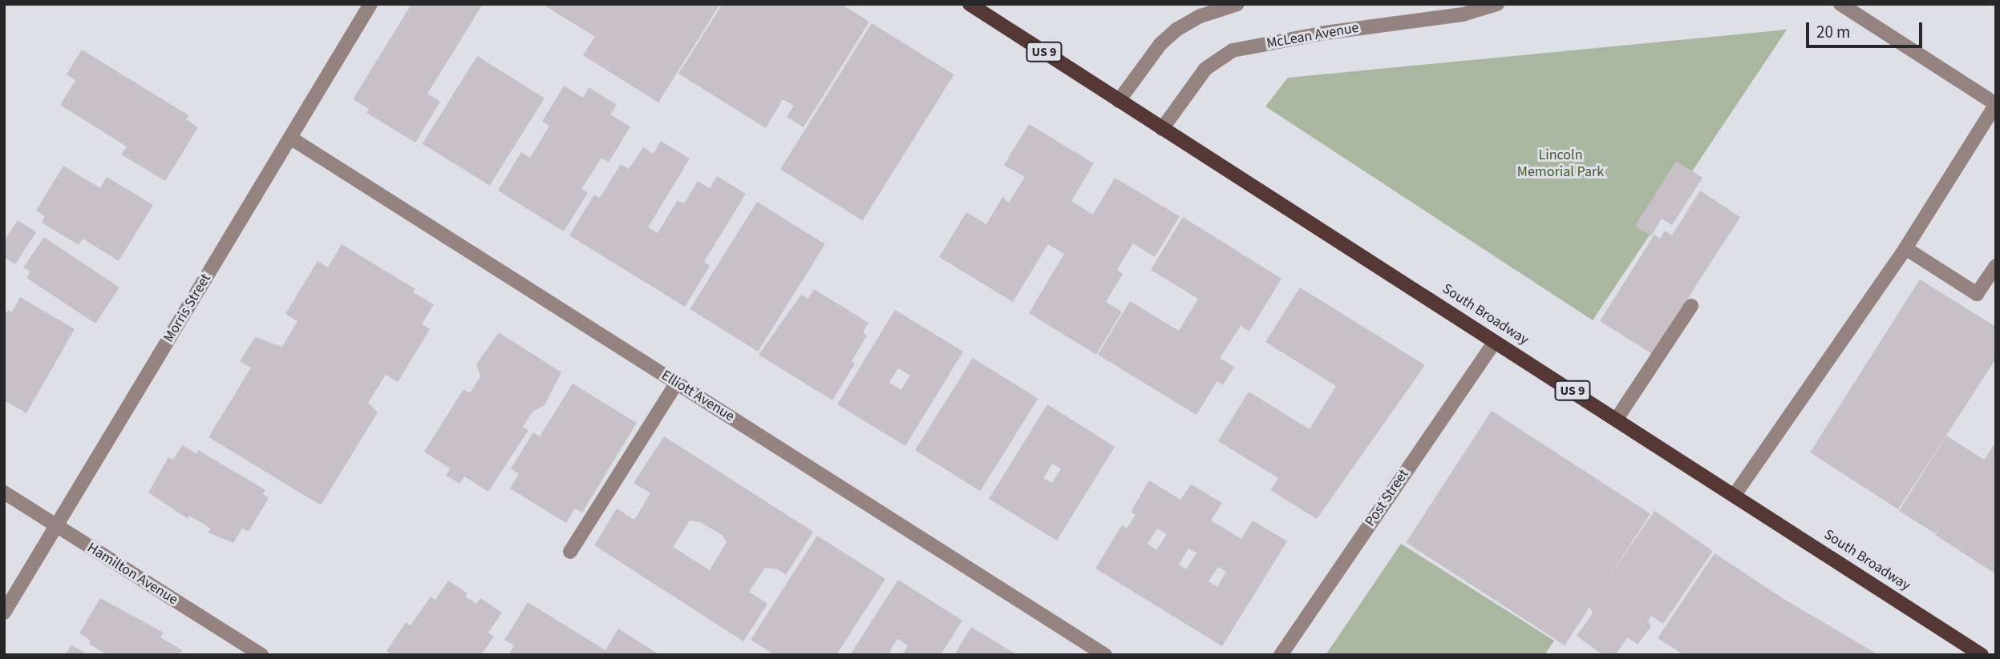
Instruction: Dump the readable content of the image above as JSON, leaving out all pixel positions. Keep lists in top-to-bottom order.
{
  "streets": {
    "main road": ["US 9", "South Broadway"],
    "street": [
      "McLean Avenue",
      "Morris Street",
      "Elliott Avenue",
      "Post Street",
      "Hamilton Avenue"
    ]
  },
  "crossings": [
    ["McLean Avenue", "South Broadway"],
    ["Morris Street", "Elliott Avenue"],
    ["Morris Street", "Hamilton Avenue"],
    ["South Broadway", "Post Street"]
  ],
  "parks": ["Lincoln Memorial Park"],
  "scale_bar": "20 m"
}
